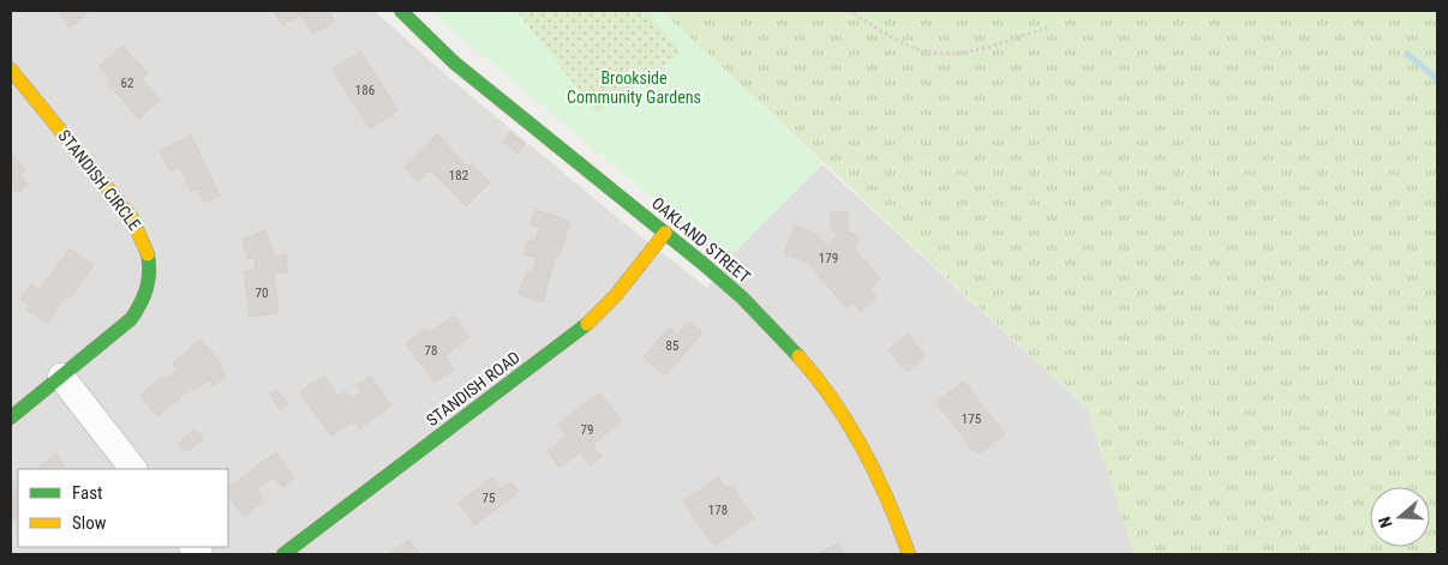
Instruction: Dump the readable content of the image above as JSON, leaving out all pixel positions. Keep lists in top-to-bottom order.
{
  "streets": {
    "street": ["STANDISH CIRCLE", "OAKLAND STREET", "STANDISH ROAD"]
  },
  "crossings": [
    ["OAKLAND STREET", "STANDISH ROAD"]
  ],
  "parks": ["Brookside Community Gardens"],
  "house_numbers": [
    "62",
    "186",
    "182",
    "179",
    "70",
    "85",
    "78",
    "175",
    "79",
    "75",
    "178"
  ],
  "legend": ["Fast", "Slow"],
  "north": "left"
}
